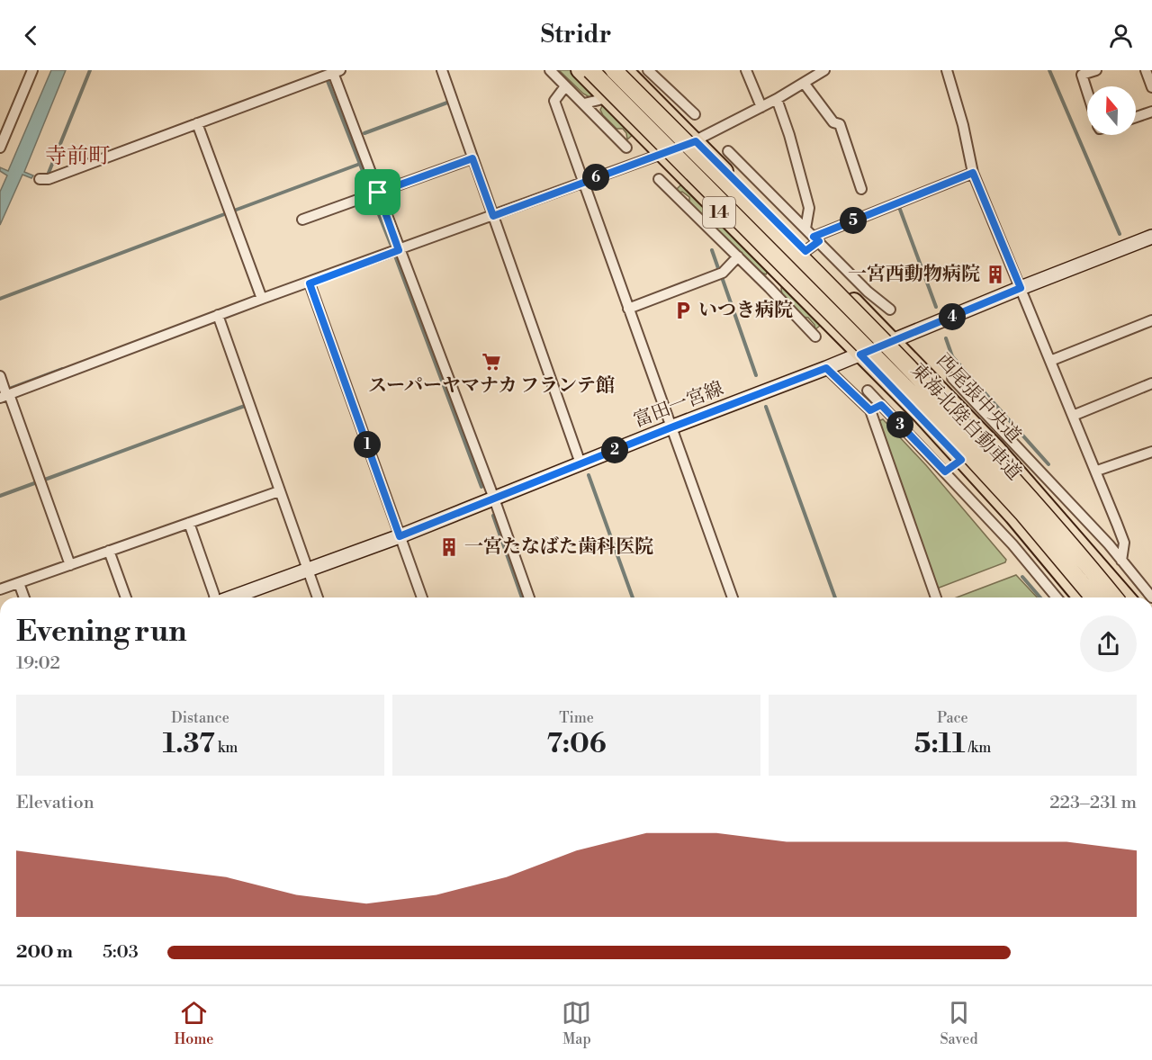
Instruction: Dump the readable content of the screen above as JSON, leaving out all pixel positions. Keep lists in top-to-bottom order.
{
  "streets": {
    "highway": ["東海北陸自動車道"],
    "main road": ["14", "西尾張中央道", "富田一宮線"]
  },
  "crossings": [
    ["14", "富田一宮線"],
    ["西尾張中央道", "富田一宮線"]
  ],
  "districts": ["寺前町"],
  "places": {
    "building": ["一宮西動物病院", "一宮たなばた歯科医院"],
    "parking": ["いつき病院"],
    "supermarket": ["スーパーヤマナカ フランテ館"]
  },
  "north": "top",
  "page": {
    "header": "Stridr",
    "pins": [
      "6",
      "5",
      "4",
      "3",
      "1",
      "2"
    ],
    "heading": ["Evening run", "19:02"],
    "stats": [
      ["Distance", "1.37 km"],
      ["Time", "7:06"],
      ["Pace", "5:11 /km"]
    ],
    "chart": ["Elevation", "223–231 m"],
    "list": [
      {
        "name": "200 m",
        "note": "5:03"
      }
    ],
    "tabs": ["Home", "Map", "Saved"]
  }
}
